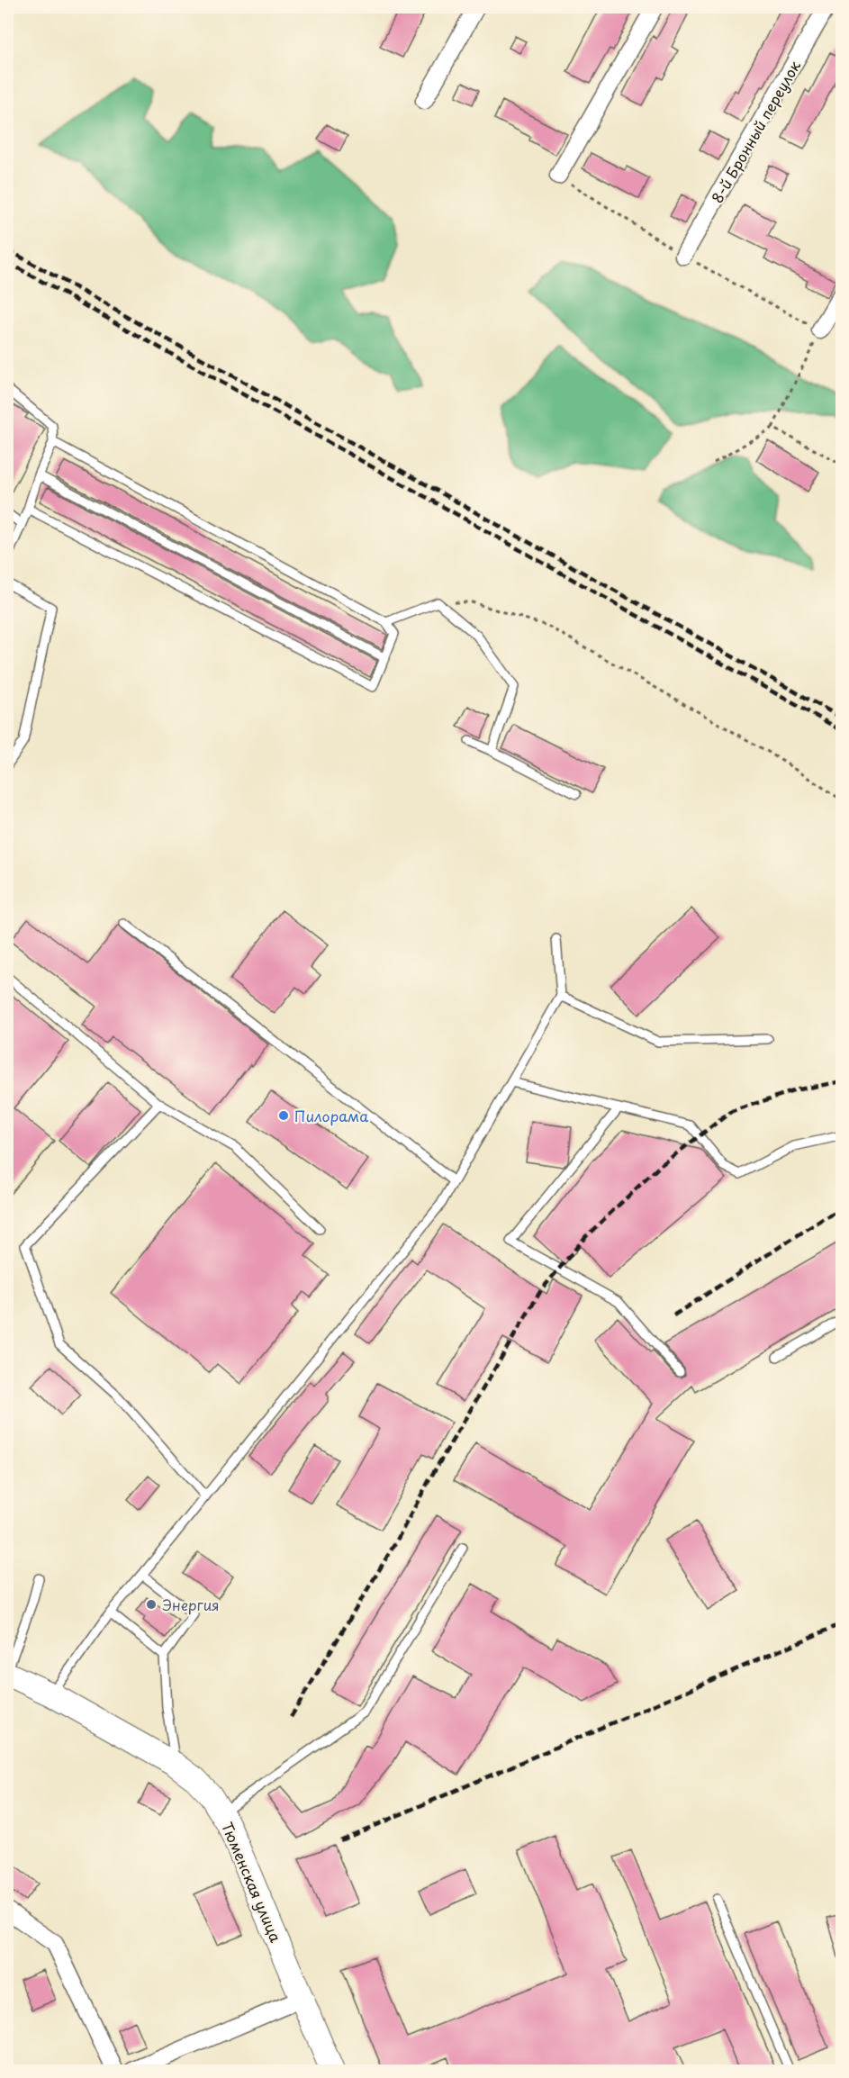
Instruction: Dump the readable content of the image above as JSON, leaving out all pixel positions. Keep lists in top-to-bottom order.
{
  "streets": {
    "main road": ["Тюменская улица"],
    "street": ["8-й Бронный переулок"]
  },
  "places": ["Пилорама", "Энергия"]
}
